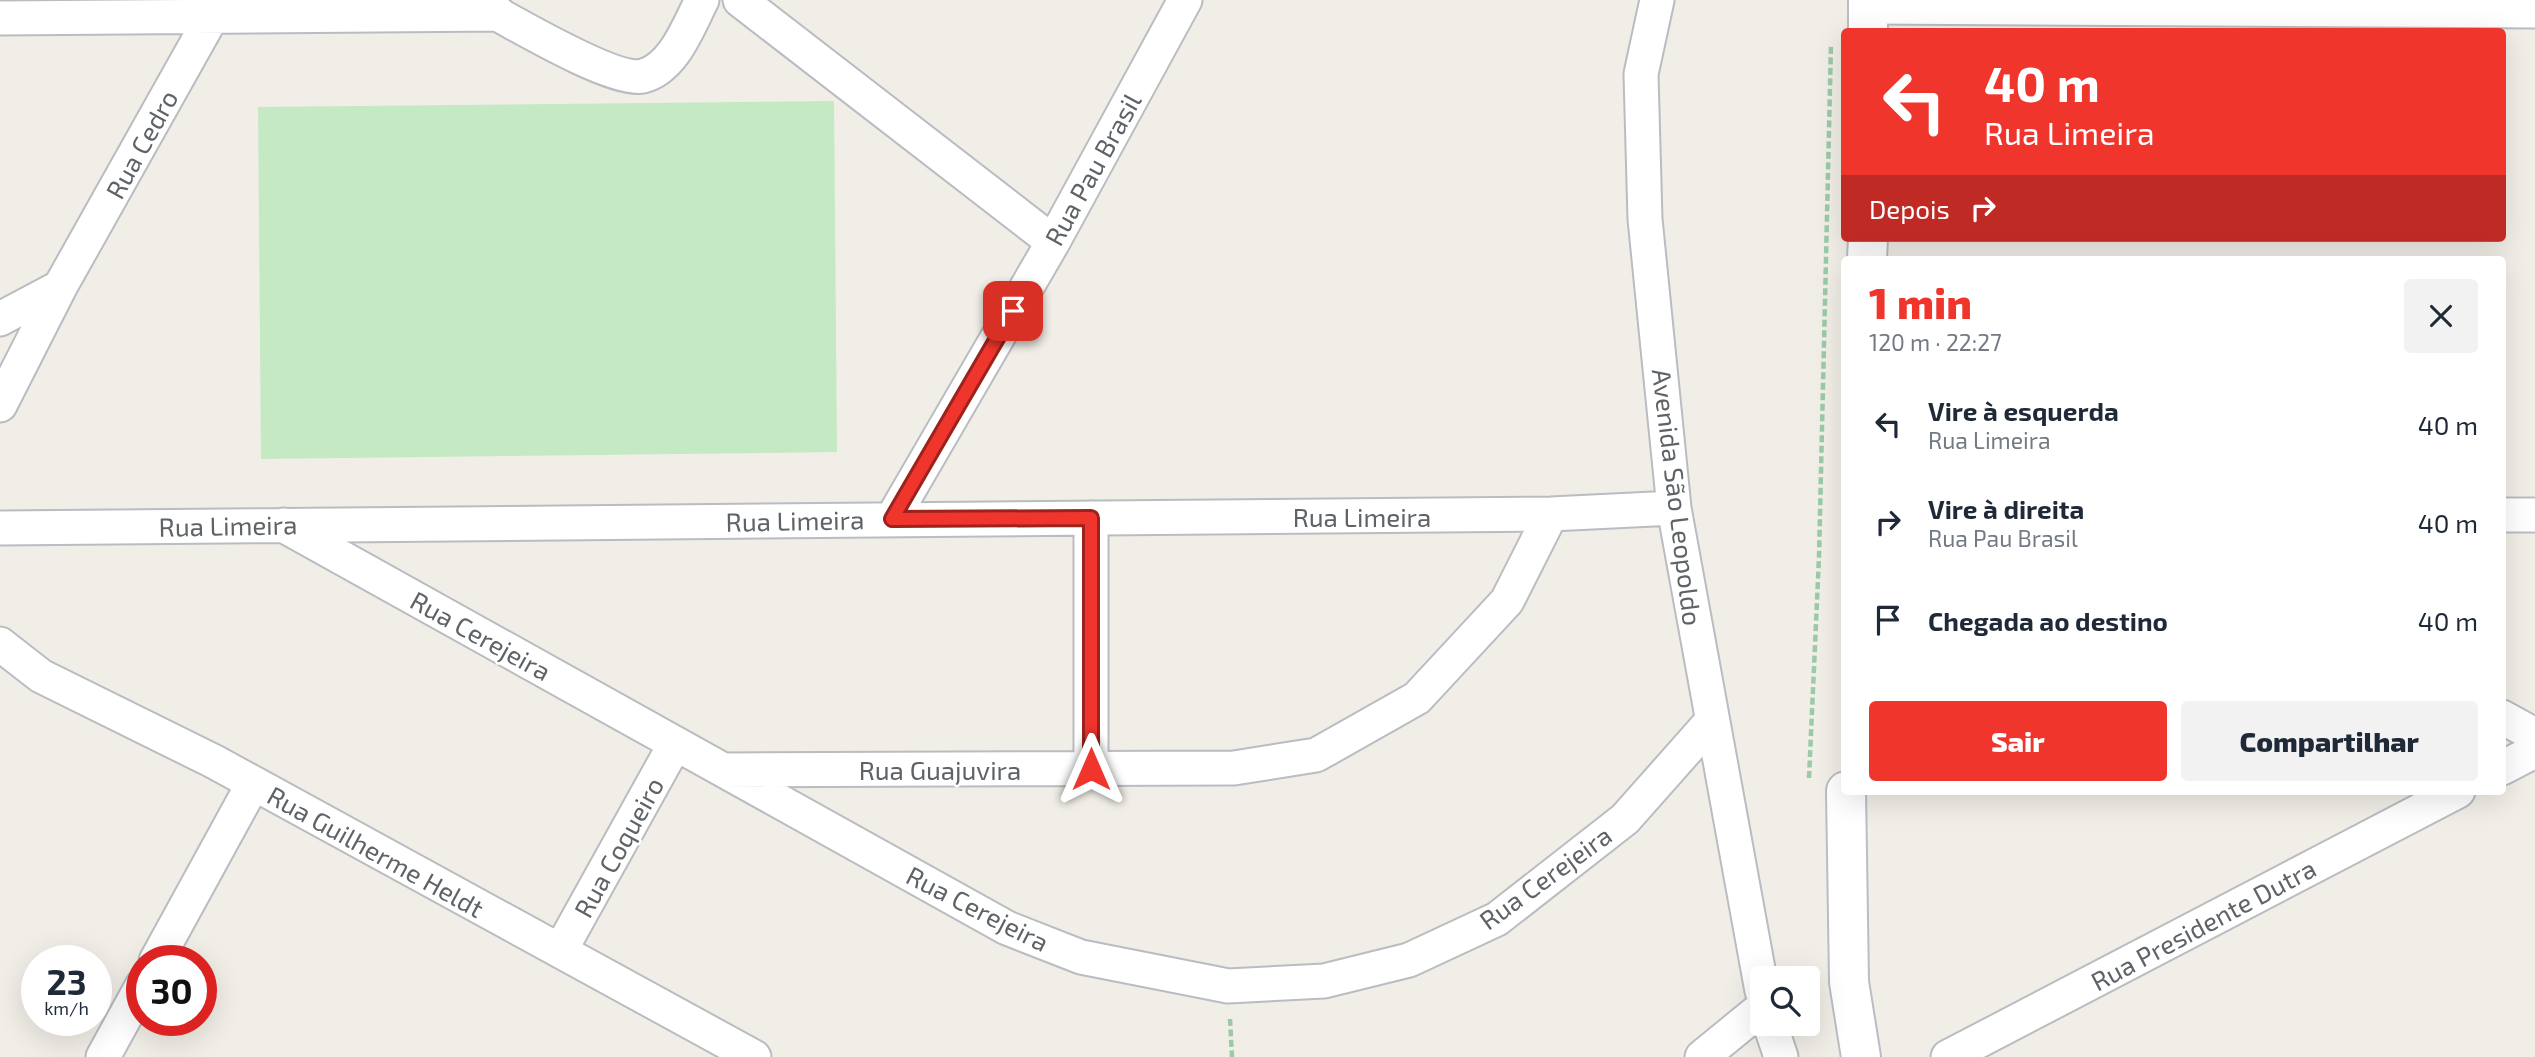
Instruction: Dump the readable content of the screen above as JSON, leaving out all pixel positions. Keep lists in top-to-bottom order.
{
  "streets": {
    "street": [
      "Rua Cedro",
      "Rua Pau Brasil",
      "Avenida São Leopoldo",
      "Rua Limeira",
      "Rua Cerejeira",
      "Rua Guajuvira",
      "Rua Coqueiro",
      "Rua Guilherme Heldt",
      "Rua Presidente Dutra"
    ]
  },
  "crossings": [
    ["Rua Pau Brasil", "Rua Limeira"],
    ["Avenida São Leopoldo", "Rua Limeira"],
    ["Avenida São Leopoldo", "Rua Cerejeira"],
    ["Rua Limeira", "Rua Cerejeira"],
    ["Rua Limeira", "Rua Guajuvira"],
    ["Rua Cerejeira", "Rua Guajuvira"],
    ["Rua Cerejeira", "Rua Coqueiro"],
    ["Rua Coqueiro", "Rua Guilherme Heldt"]
  ],
  "page": {
    "turn": ["40 m", "Rua Limeira"],
    "then": "Depois",
    "heading": ["1 min", "120 m · 22:27"],
    "list": [
      {
        "name": "Vire à esquerda",
        "note": "Rua Limeira",
        "value": "40 m"
      },
      {
        "name": "Vire à direita",
        "note": "Rua Pau Brasil",
        "value": "40 m"
      },
      {
        "name": "Chegada ao destino",
        "value": "40 m"
      }
    ],
    "buttons": ["Sair", "Compartilhar"],
    "speed": "23 km/h",
    "limit": "30"
  }
}
